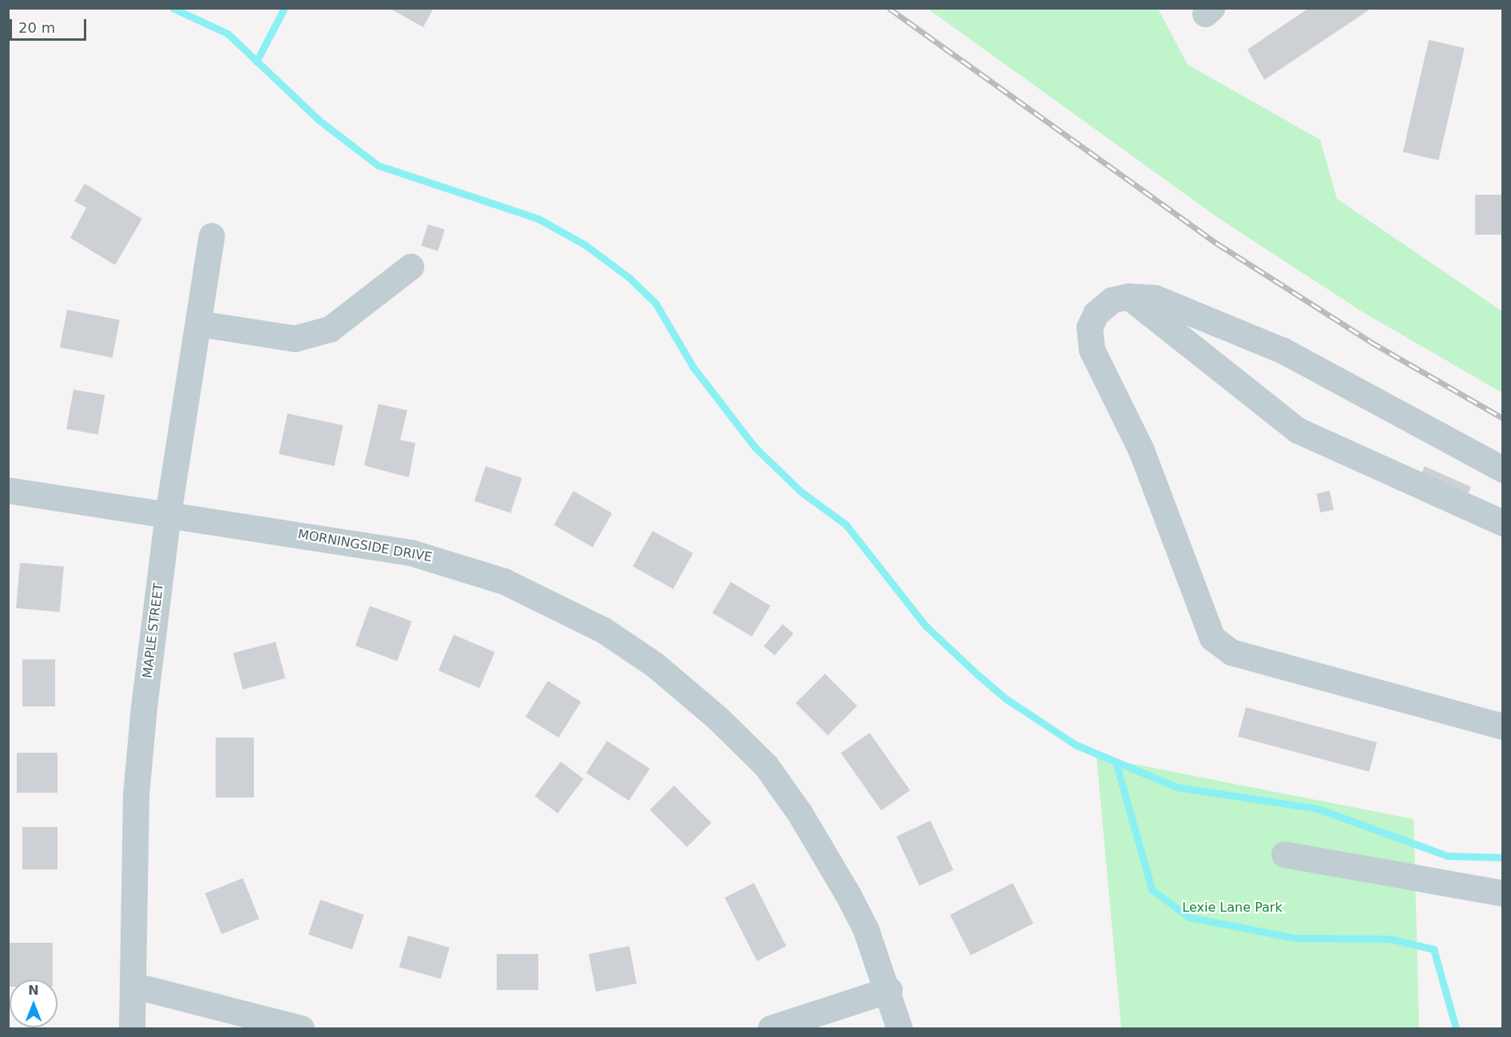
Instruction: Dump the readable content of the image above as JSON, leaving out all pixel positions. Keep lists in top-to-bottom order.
{
  "streets": {
    "street": ["MORNINGSIDE DRIVE", "MAPLE STREET"]
  },
  "crossings": [
    ["MORNINGSIDE DRIVE", "MAPLE STREET"]
  ],
  "parks": ["Lexie Lane Park"],
  "scale_bar": "20 m",
  "north": "top"
}
